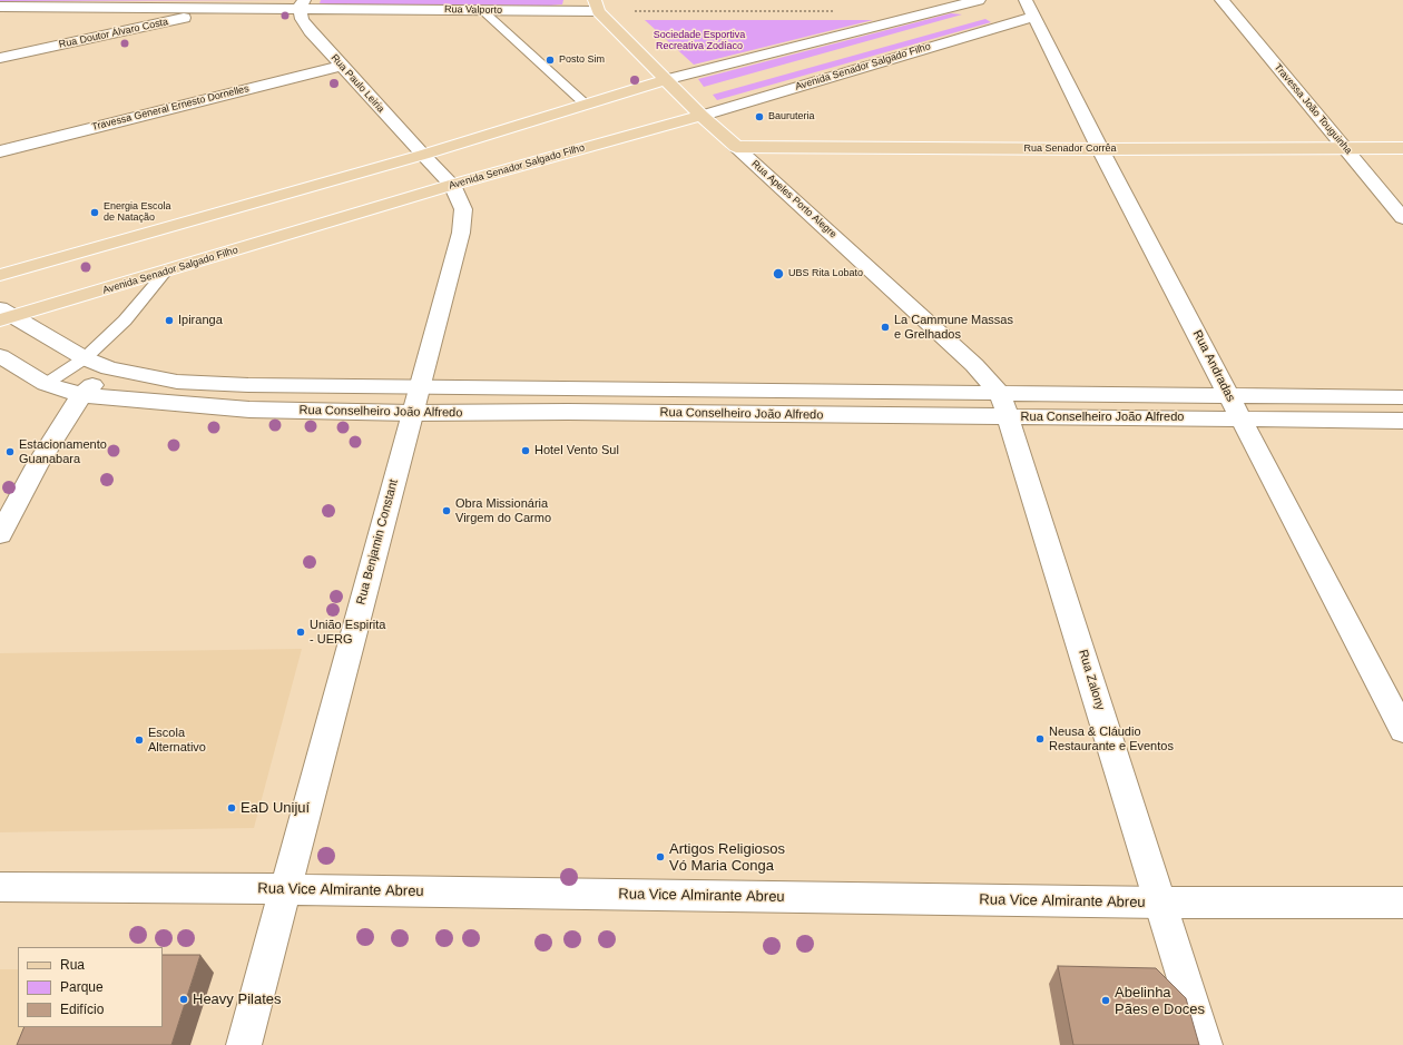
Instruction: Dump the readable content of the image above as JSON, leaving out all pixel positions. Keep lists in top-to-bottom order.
{
  "streets": {
    "main road": ["Avenida Senador Salgado Filho", "Rua Senador Corrêa", "Rua Apeles Porto Alegre"],
    "street": [
      "Rua Valporto",
      "Rua Doutor Álvaro Costa",
      "Rua Paulo Leiria",
      "Travessa General Ernesto Dornelles",
      "Travessa João Touguinha",
      "Rua Andradas",
      "Rua Conselheiro João Alfredo",
      "Rua Benjamin Constant",
      "Rua Zalony",
      "Rua Vice Almirante Abreu"
    ]
  },
  "crossings": [
    ["Rua Valporto", "Rua Doutor Álvaro Costa"],
    ["Rua Valporto", "Rua Paulo Leiria"],
    ["Rua Valporto", "Rua Apeles Porto Alegre"],
    ["Avenida Senador Salgado Filho", "Rua Apeles Porto Alegre"],
    ["Avenida Senador Salgado Filho", "Rua Andradas"],
    ["Avenida Senador Salgado Filho", "Rua Conselheiro João Alfredo"],
    ["Avenida Senador Salgado Filho", "Rua Benjamin Constant"],
    ["Rua Paulo Leiria", "Travessa General Ernesto Dornelles"],
    ["Rua Paulo Leiria", "Rua Benjamin Constant"],
    ["Travessa João Touguinha", "Rua Senador Corrêa"],
    ["Rua Senador Corrêa", "Rua Apeles Porto Alegre"],
    ["Rua Senador Corrêa", "Rua Andradas"],
    ["Rua Apeles Porto Alegre", "Rua Conselheiro João Alfredo"],
    ["Rua Apeles Porto Alegre", "Rua Zalony"],
    ["Rua Andradas", "Rua Conselheiro João Alfredo"],
    ["Rua Conselheiro João Alfredo", "Rua Benjamin Constant"],
    ["Rua Conselheiro João Alfredo", "Rua Zalony"],
    ["Rua Benjamin Constant", "Rua Vice Almirante Abreu"],
    ["Rua Zalony", "Rua Vice Almirante Abreu"]
  ],
  "parks": ["Sociedade Esportiva Recreativa Zodíaco"],
  "places": [
    "Posto Sim",
    "Bauruteria",
    "Energia Escola de Natação",
    "UBS Rita Lobato",
    "Ipiranga",
    "La Cammune Massas e Grelhados",
    "Hotel Vento Sul",
    "Estacionamento Guanabara",
    "Obra Missionária Virgem do Carmo",
    "União Espirita - UERG",
    "Neusa & Cláudio Restaurante e Eventos",
    "Escola Alternativo",
    "EaD Unijuí",
    "Artigos Religiosos Vó Maria Conga",
    "Heavy Pilates",
    "Abelinha Pães e Doces"
  ],
  "legend": ["Rua", "Parque", "Edifício"]
}
